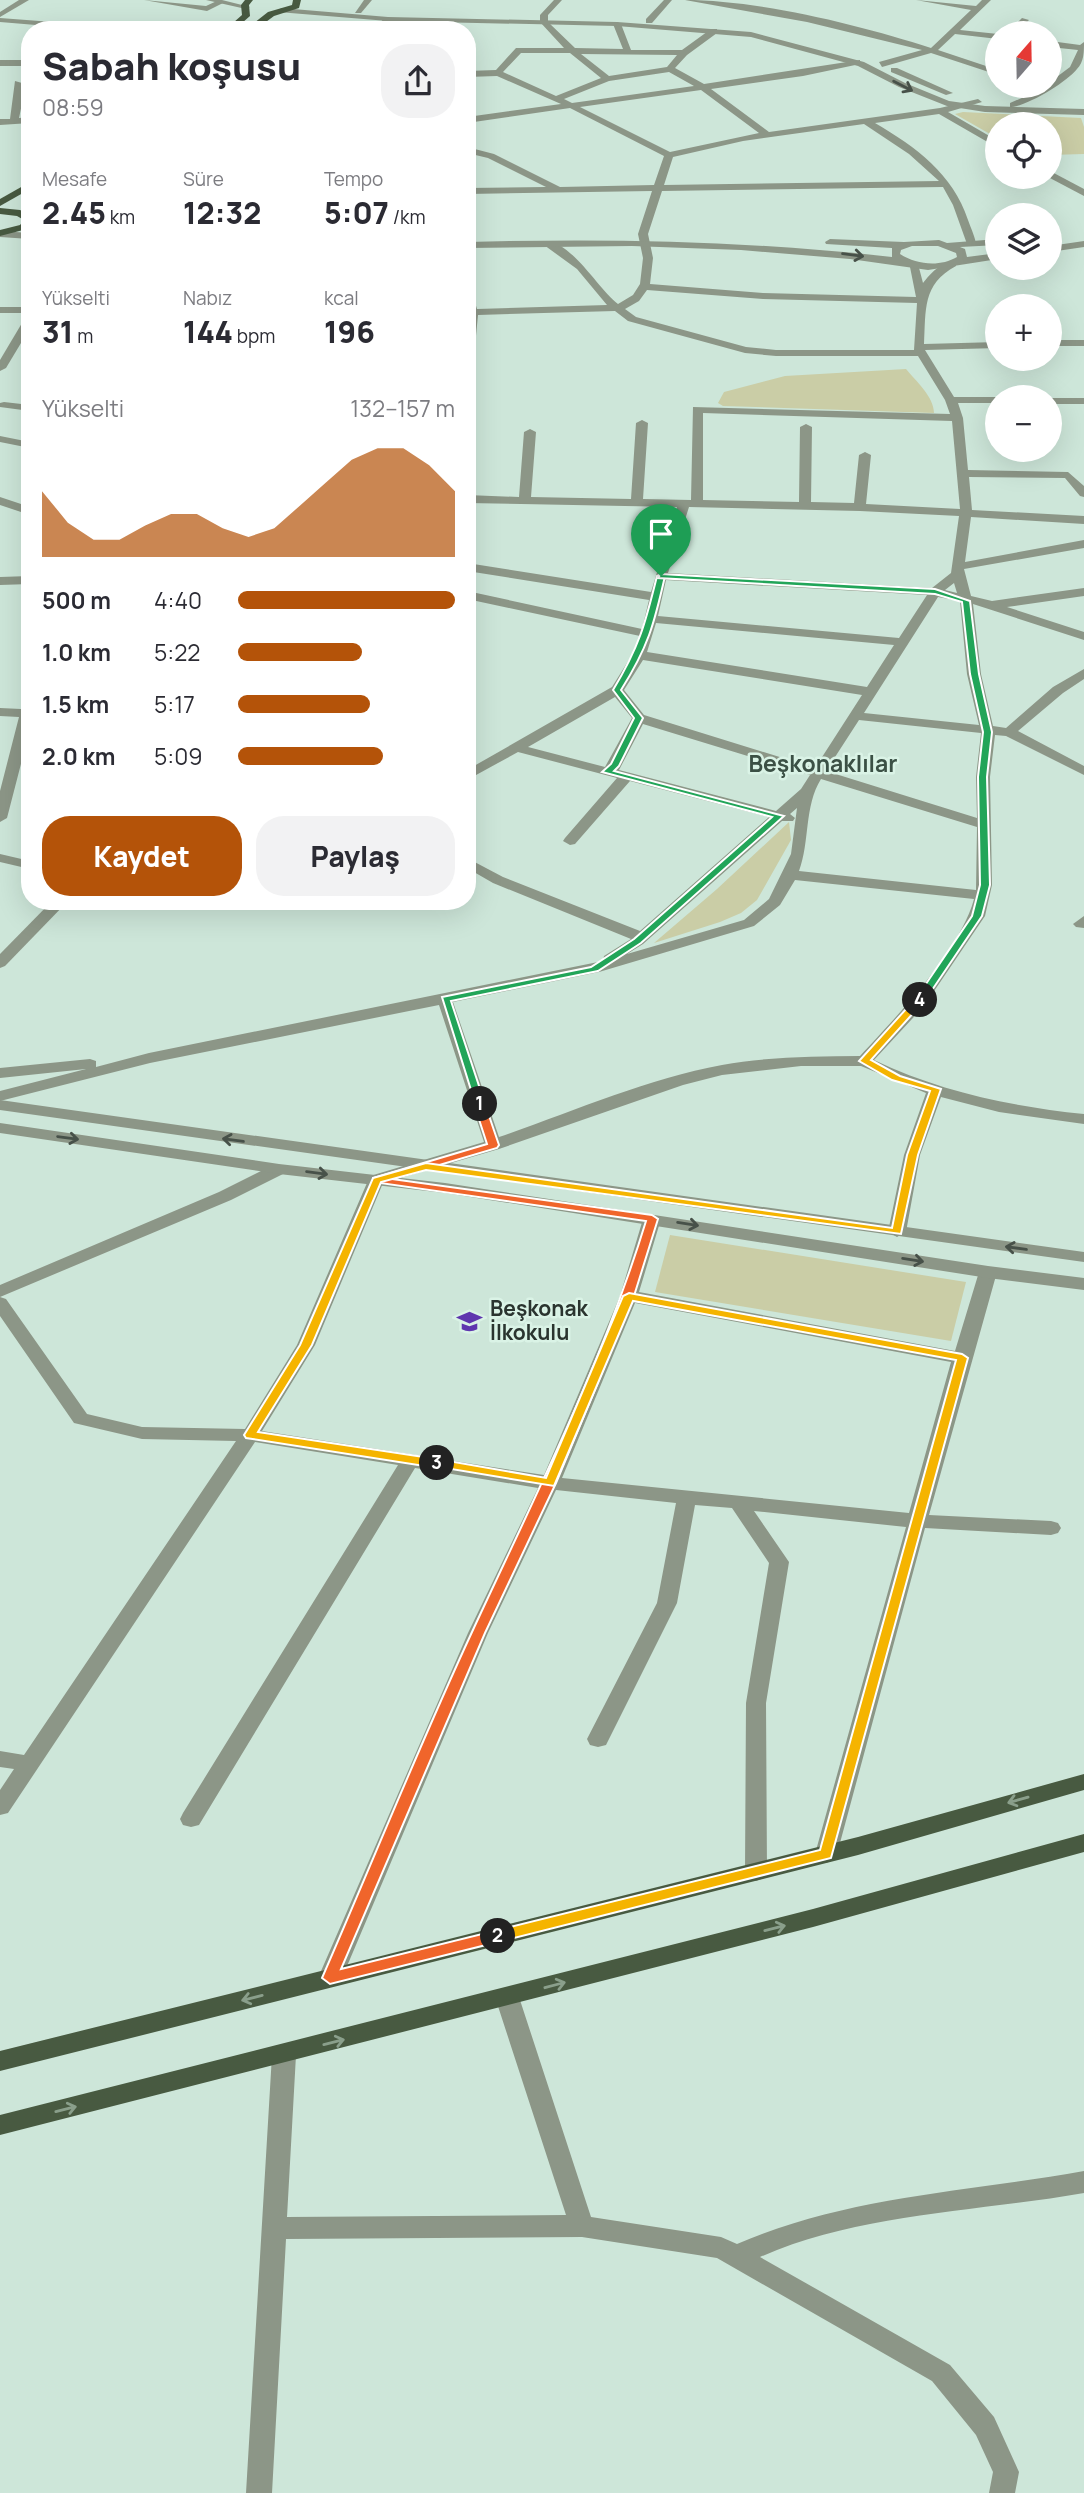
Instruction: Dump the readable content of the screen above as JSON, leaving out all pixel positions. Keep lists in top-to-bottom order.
{
  "districts": ["Beşkonaklılar"],
  "places": {
    "school or university": ["Beşkonak İlkokulu"]
  },
  "north": "top",
  "page": {
    "map_buttons": ["+", "−"],
    "heading": ["Sabah koşusu", "08:59"],
    "stats": [
      ["Mesafe", "2.45 km"],
      ["Süre", "12:32"],
      ["Tempo", "5:07 /km"],
      ["Yükselti", "31 m"],
      ["Nabız", "144 bpm"],
      ["kcal", "196"]
    ],
    "chart": ["Yükselti", "132–157 m"],
    "list": [
      {
        "name": "500 m",
        "note": "4:40"
      },
      {
        "name": "1.0 km",
        "note": "5:22"
      },
      {
        "name": "1.5 km",
        "note": "5:17"
      },
      {
        "name": "2.0 km",
        "note": "5:09"
      }
    ],
    "buttons": ["Kaydet", "Paylaş"],
    "pins": [
      "4",
      "1",
      "3",
      "2"
    ]
  }
}
